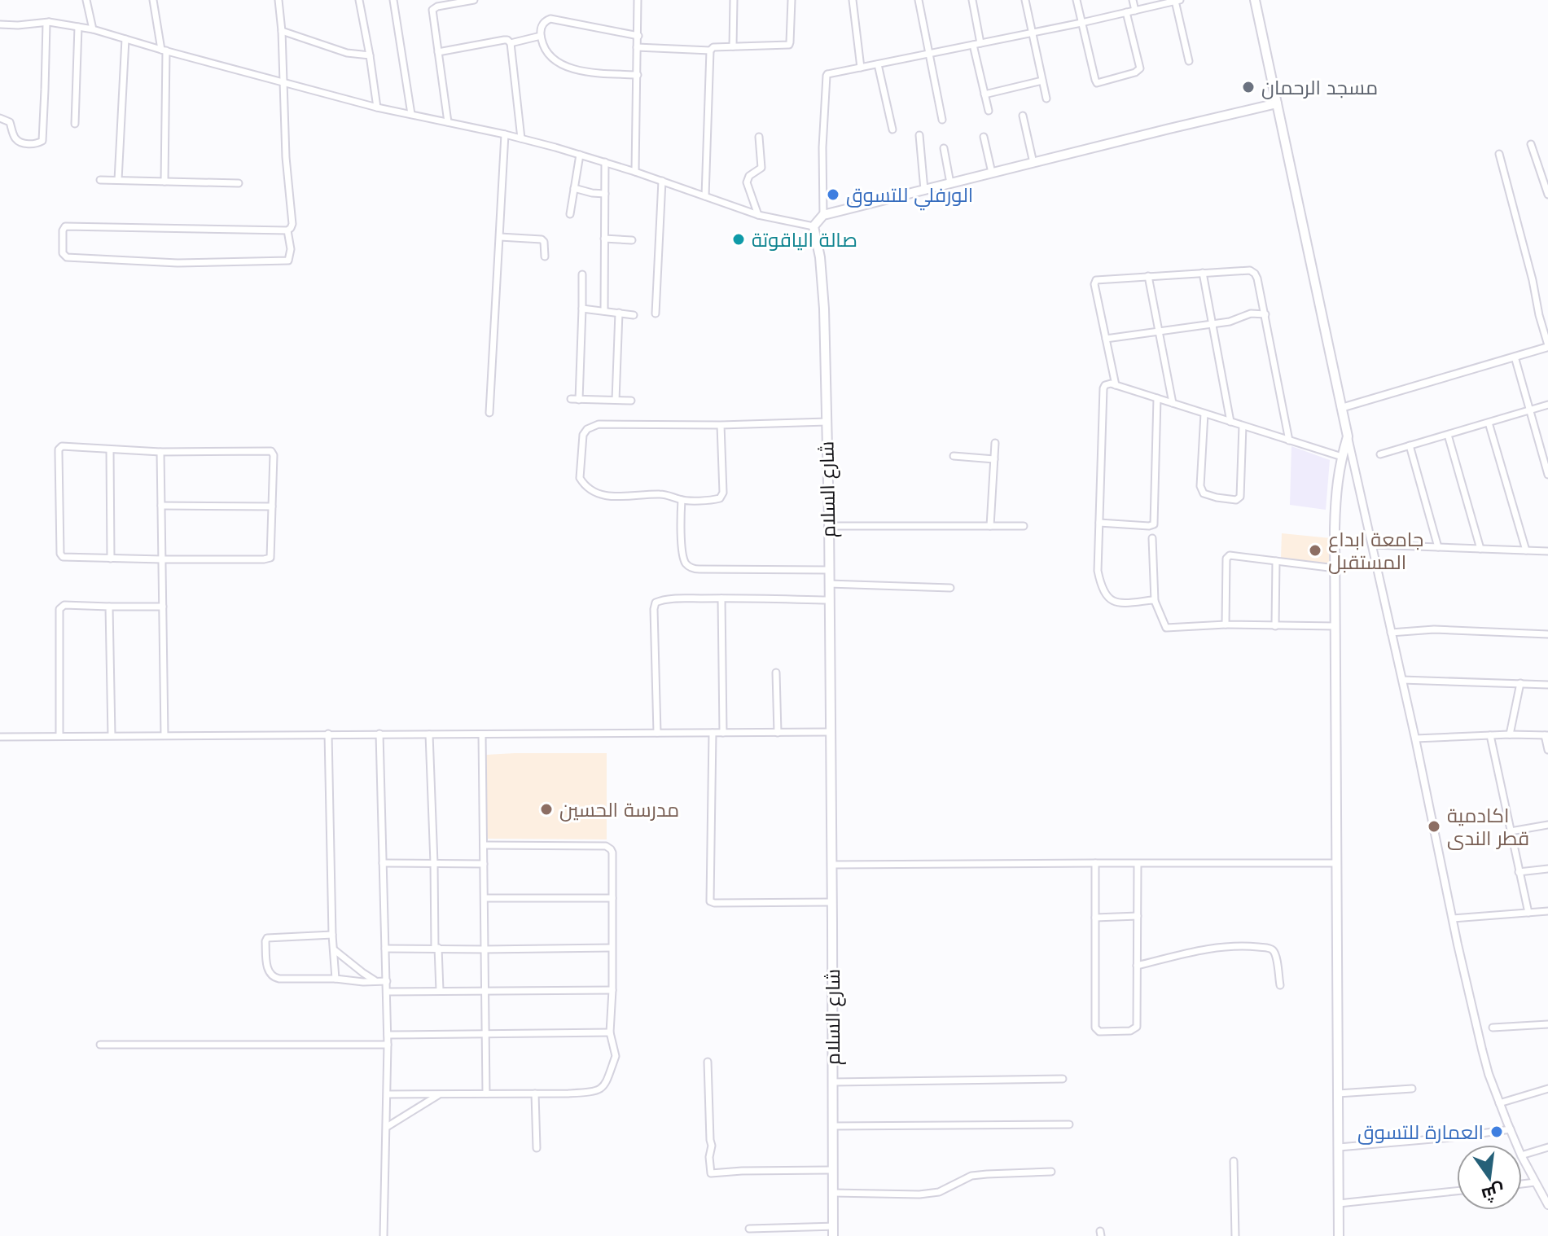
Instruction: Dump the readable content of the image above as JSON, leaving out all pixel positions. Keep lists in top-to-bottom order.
{
  "streets": {
    "main road": ["شارع السلام"]
  },
  "places": [
    "مسجد الرحمان",
    "الورفلي للتسوق",
    "صالة الياقوتة",
    "جامعة ابداع المستقبل",
    "مدرسة الحسين",
    "اكادمية قطر الندى",
    "العمارة للتسوق"
  ],
  "north": "bottom"
}
